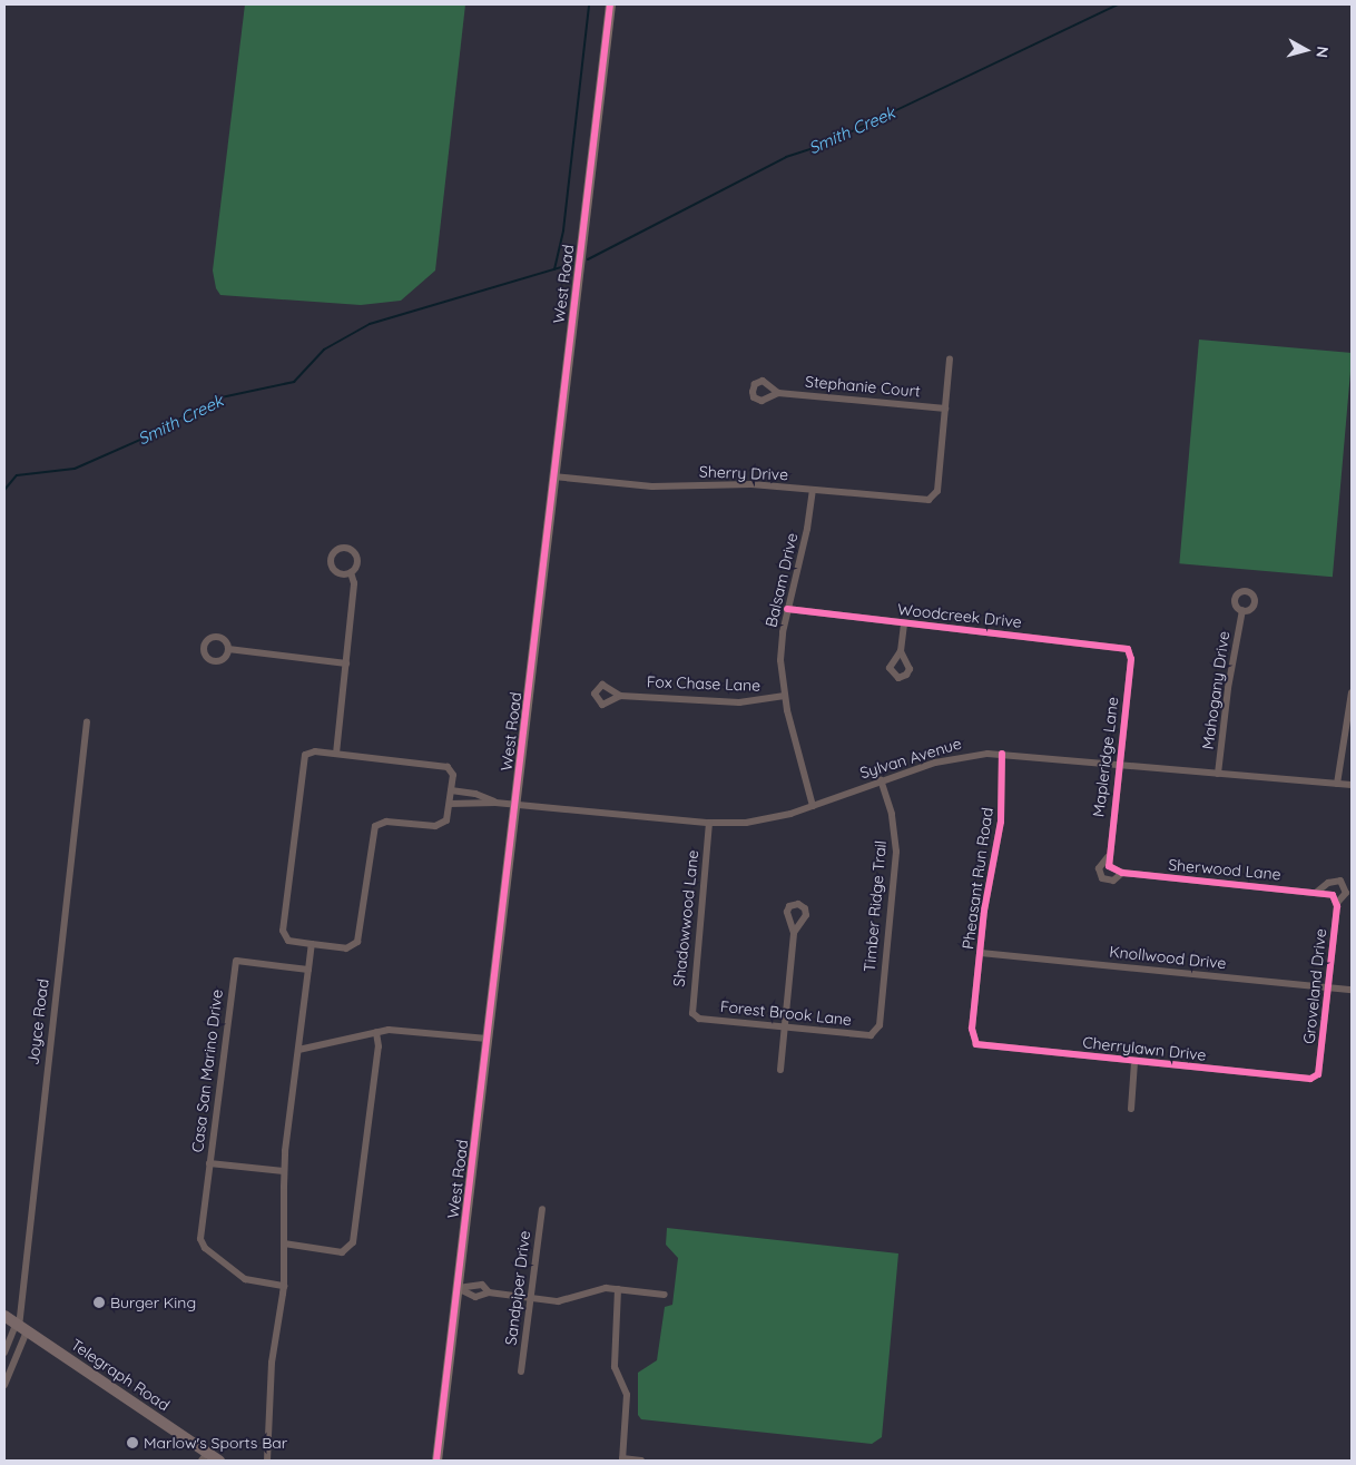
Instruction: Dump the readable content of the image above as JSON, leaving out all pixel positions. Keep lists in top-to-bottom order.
{
  "streets": {
    "main road": ["Telegraph Road"],
    "street": [
      "West Road",
      "Stephanie Court",
      "Sherry Drive",
      "Balsam Drive",
      "Woodcreek Drive",
      "Fox Chase Lane",
      "Mahogany Drive",
      "Mapleridge Lane",
      "Sylvan Avenue",
      "Sherwood Lane",
      "Pheasant Run Road",
      "Timber Ridge Trail",
      "Shadowwood Lane",
      "Knollwood Drive",
      "Groveland Drive",
      "Forest Brook Lane",
      "Joyce Road",
      "Cherrylawn Drive",
      "Casa San Marino Drive",
      "Sandpiper Drive"
    ]
  },
  "crossings": [
    ["West Road", "Sherry Drive"],
    ["West Road", "Sylvan Avenue"],
    ["Stephanie Court", "Sherry Drive"],
    ["Sherry Drive", "Balsam Drive"],
    ["Balsam Drive", "Woodcreek Drive"],
    ["Balsam Drive", "Fox Chase Lane"],
    ["Balsam Drive", "Sylvan Avenue"],
    ["Woodcreek Drive", "Mapleridge Lane"],
    ["Mahogany Drive", "Sylvan Avenue"],
    ["Mapleridge Lane", "Sylvan Avenue"],
    ["Mapleridge Lane", "Sherwood Lane"],
    ["Sylvan Avenue", "Pheasant Run Road"],
    ["Sylvan Avenue", "Timber Ridge Trail"],
    ["Sylvan Avenue", "Shadowwood Lane"],
    ["Sherwood Lane", "Groveland Drive"],
    ["Pheasant Run Road", "Knollwood Drive"],
    ["Pheasant Run Road", "Cherrylawn Drive"],
    ["Timber Ridge Trail", "Forest Brook Lane"],
    ["Shadowwood Lane", "Forest Brook Lane"],
    ["Knollwood Drive", "Groveland Drive"],
    ["Groveland Drive", "Cherrylawn Drive"],
    ["Joyce Road", "Telegraph Road"]
  ],
  "water": ["Smith Creek"],
  "places": ["Burger King", "Marlow's Sports Bar"],
  "north": "right"
}
